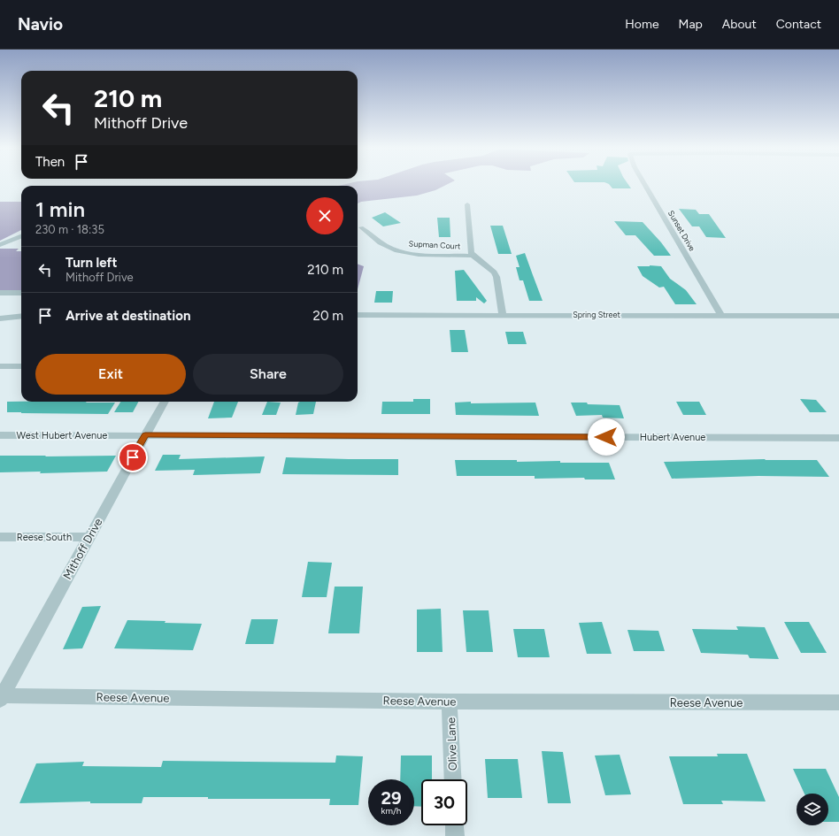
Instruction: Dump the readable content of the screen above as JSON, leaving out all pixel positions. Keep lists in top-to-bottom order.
{
  "streets": {
    "street": [
      "Sunset Drive",
      "Supman Court",
      "Spring Street",
      "West Hubert Avenue",
      "Hubert Avenue",
      "Reese South",
      "Mithoff Drive",
      "Reese Avenue",
      "Olive Lane"
    ]
  },
  "crossings": [
    ["Sunset Drive", "Spring Street"],
    ["West Hubert Avenue", "Hubert Avenue"],
    ["West Hubert Avenue", "Mithoff Drive"],
    ["Hubert Avenue", "Mithoff Drive"],
    ["Reese South", "Mithoff Drive"],
    ["Mithoff Drive", "Reese Avenue"],
    ["Reese Avenue", "Olive Lane"]
  ],
  "page": {
    "header": "Navio",
    "nav": [
      "Home",
      "Map",
      "About",
      "Contact"
    ],
    "turn": ["210 m", "Mithoff Drive"],
    "then": "Then",
    "heading": ["1 min", "230 m · 18:35"],
    "list": [
      {
        "name": "Turn left",
        "note": "Mithoff Drive",
        "value": "210 m"
      },
      {
        "name": "Arrive at destination",
        "value": "20 m"
      }
    ],
    "buttons": ["Exit", "Share"],
    "speed": "29 km/h",
    "limit": "30"
  }
}
